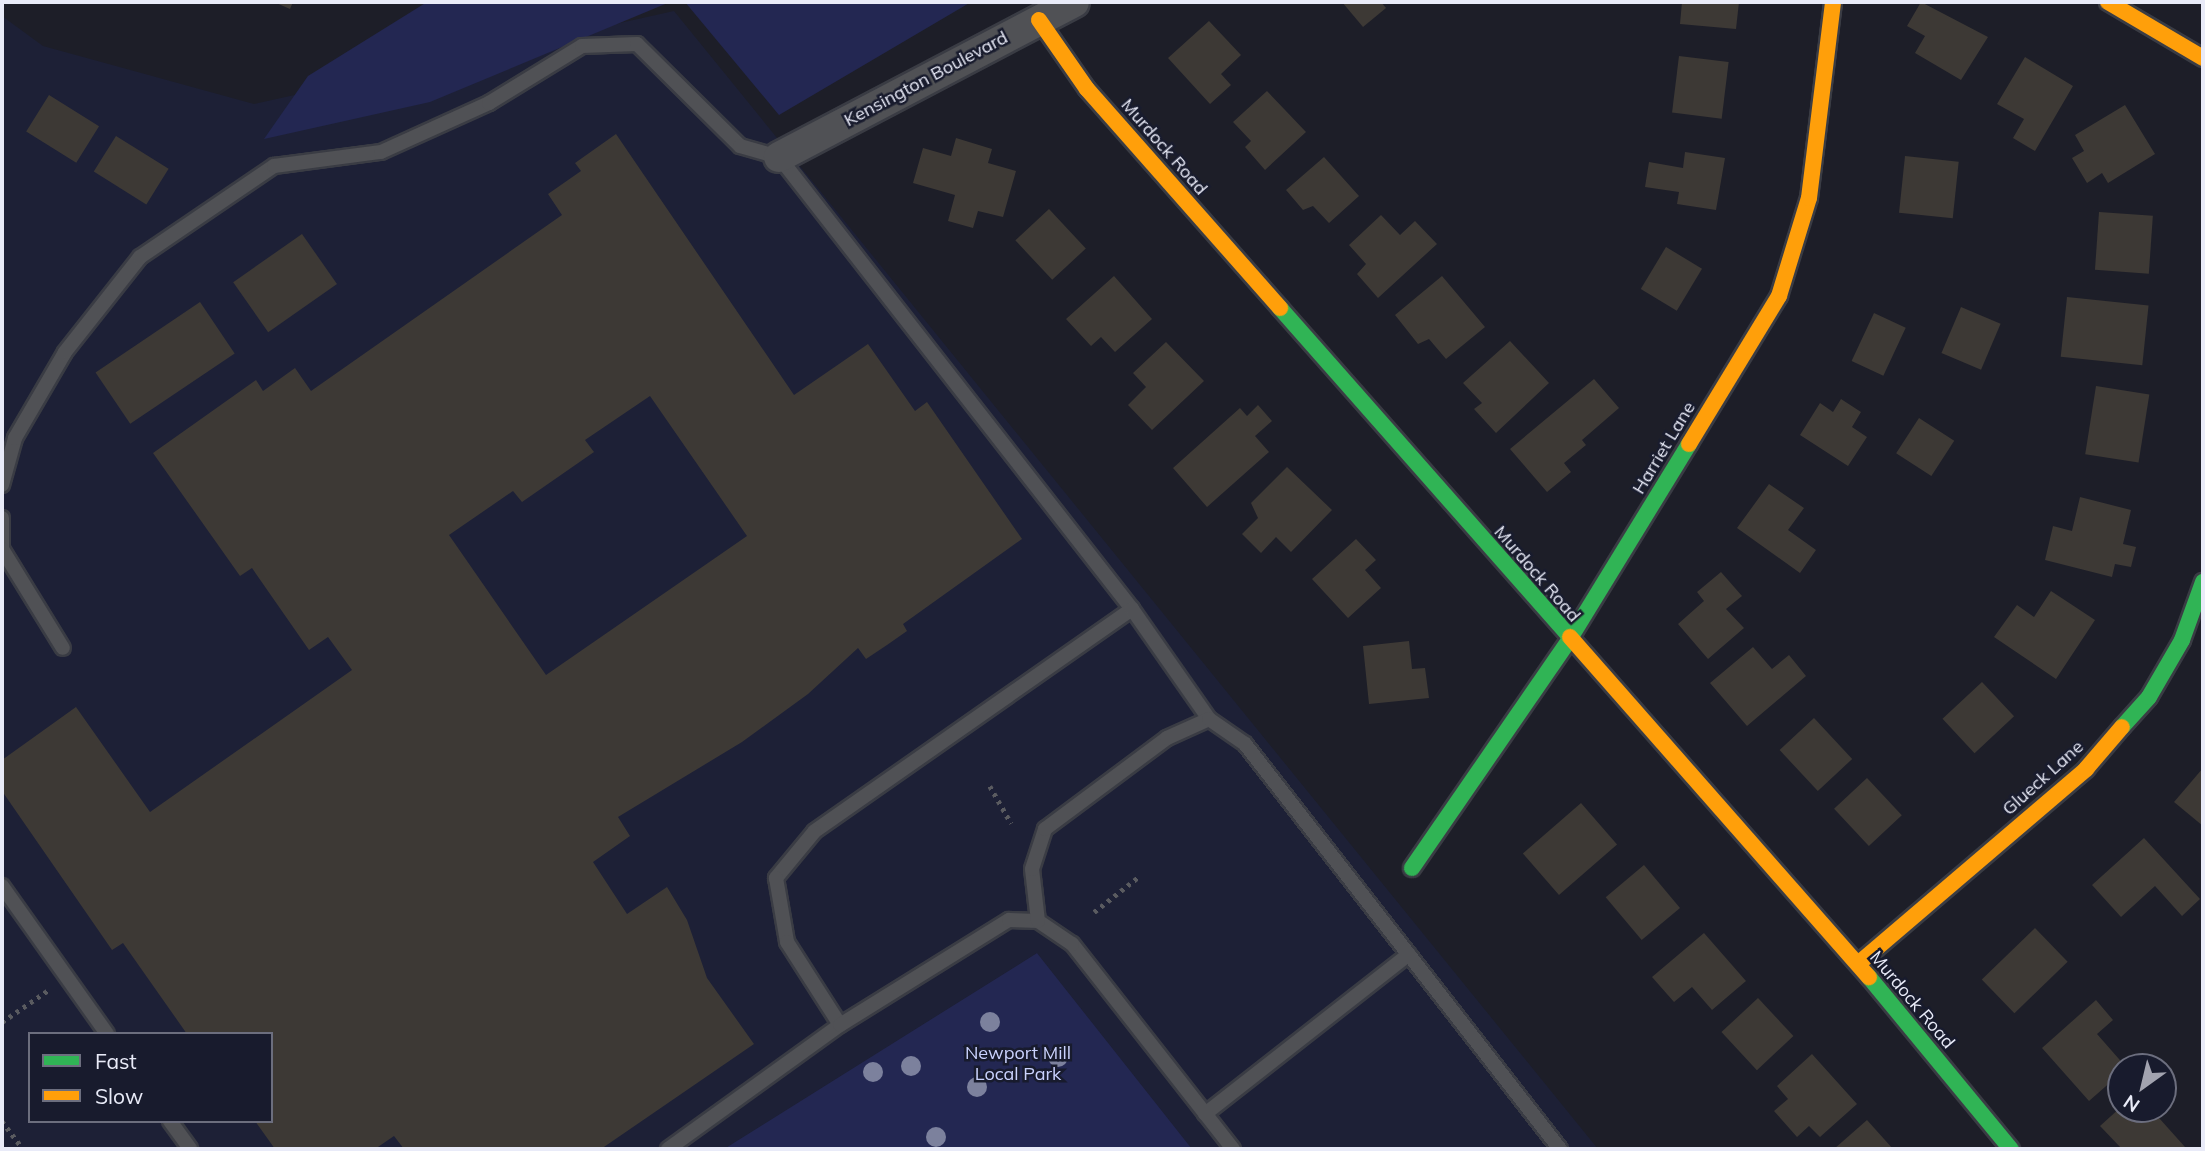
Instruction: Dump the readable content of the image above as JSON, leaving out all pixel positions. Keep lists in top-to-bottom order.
{
  "streets": {
    "street": [
      "Kensington Boulevard",
      "Murdock Road",
      "Harriet Lane",
      "Glueck Lane"
    ]
  },
  "crossings": [
    ["Kensington Boulevard", "Murdock Road"],
    ["Murdock Road", "Harriet Lane"],
    ["Murdock Road", "Glueck Lane"]
  ],
  "parks": ["Newport Mill Local Park"],
  "legend": ["Fast", "Slow"],
  "north": "bottom left"
}
